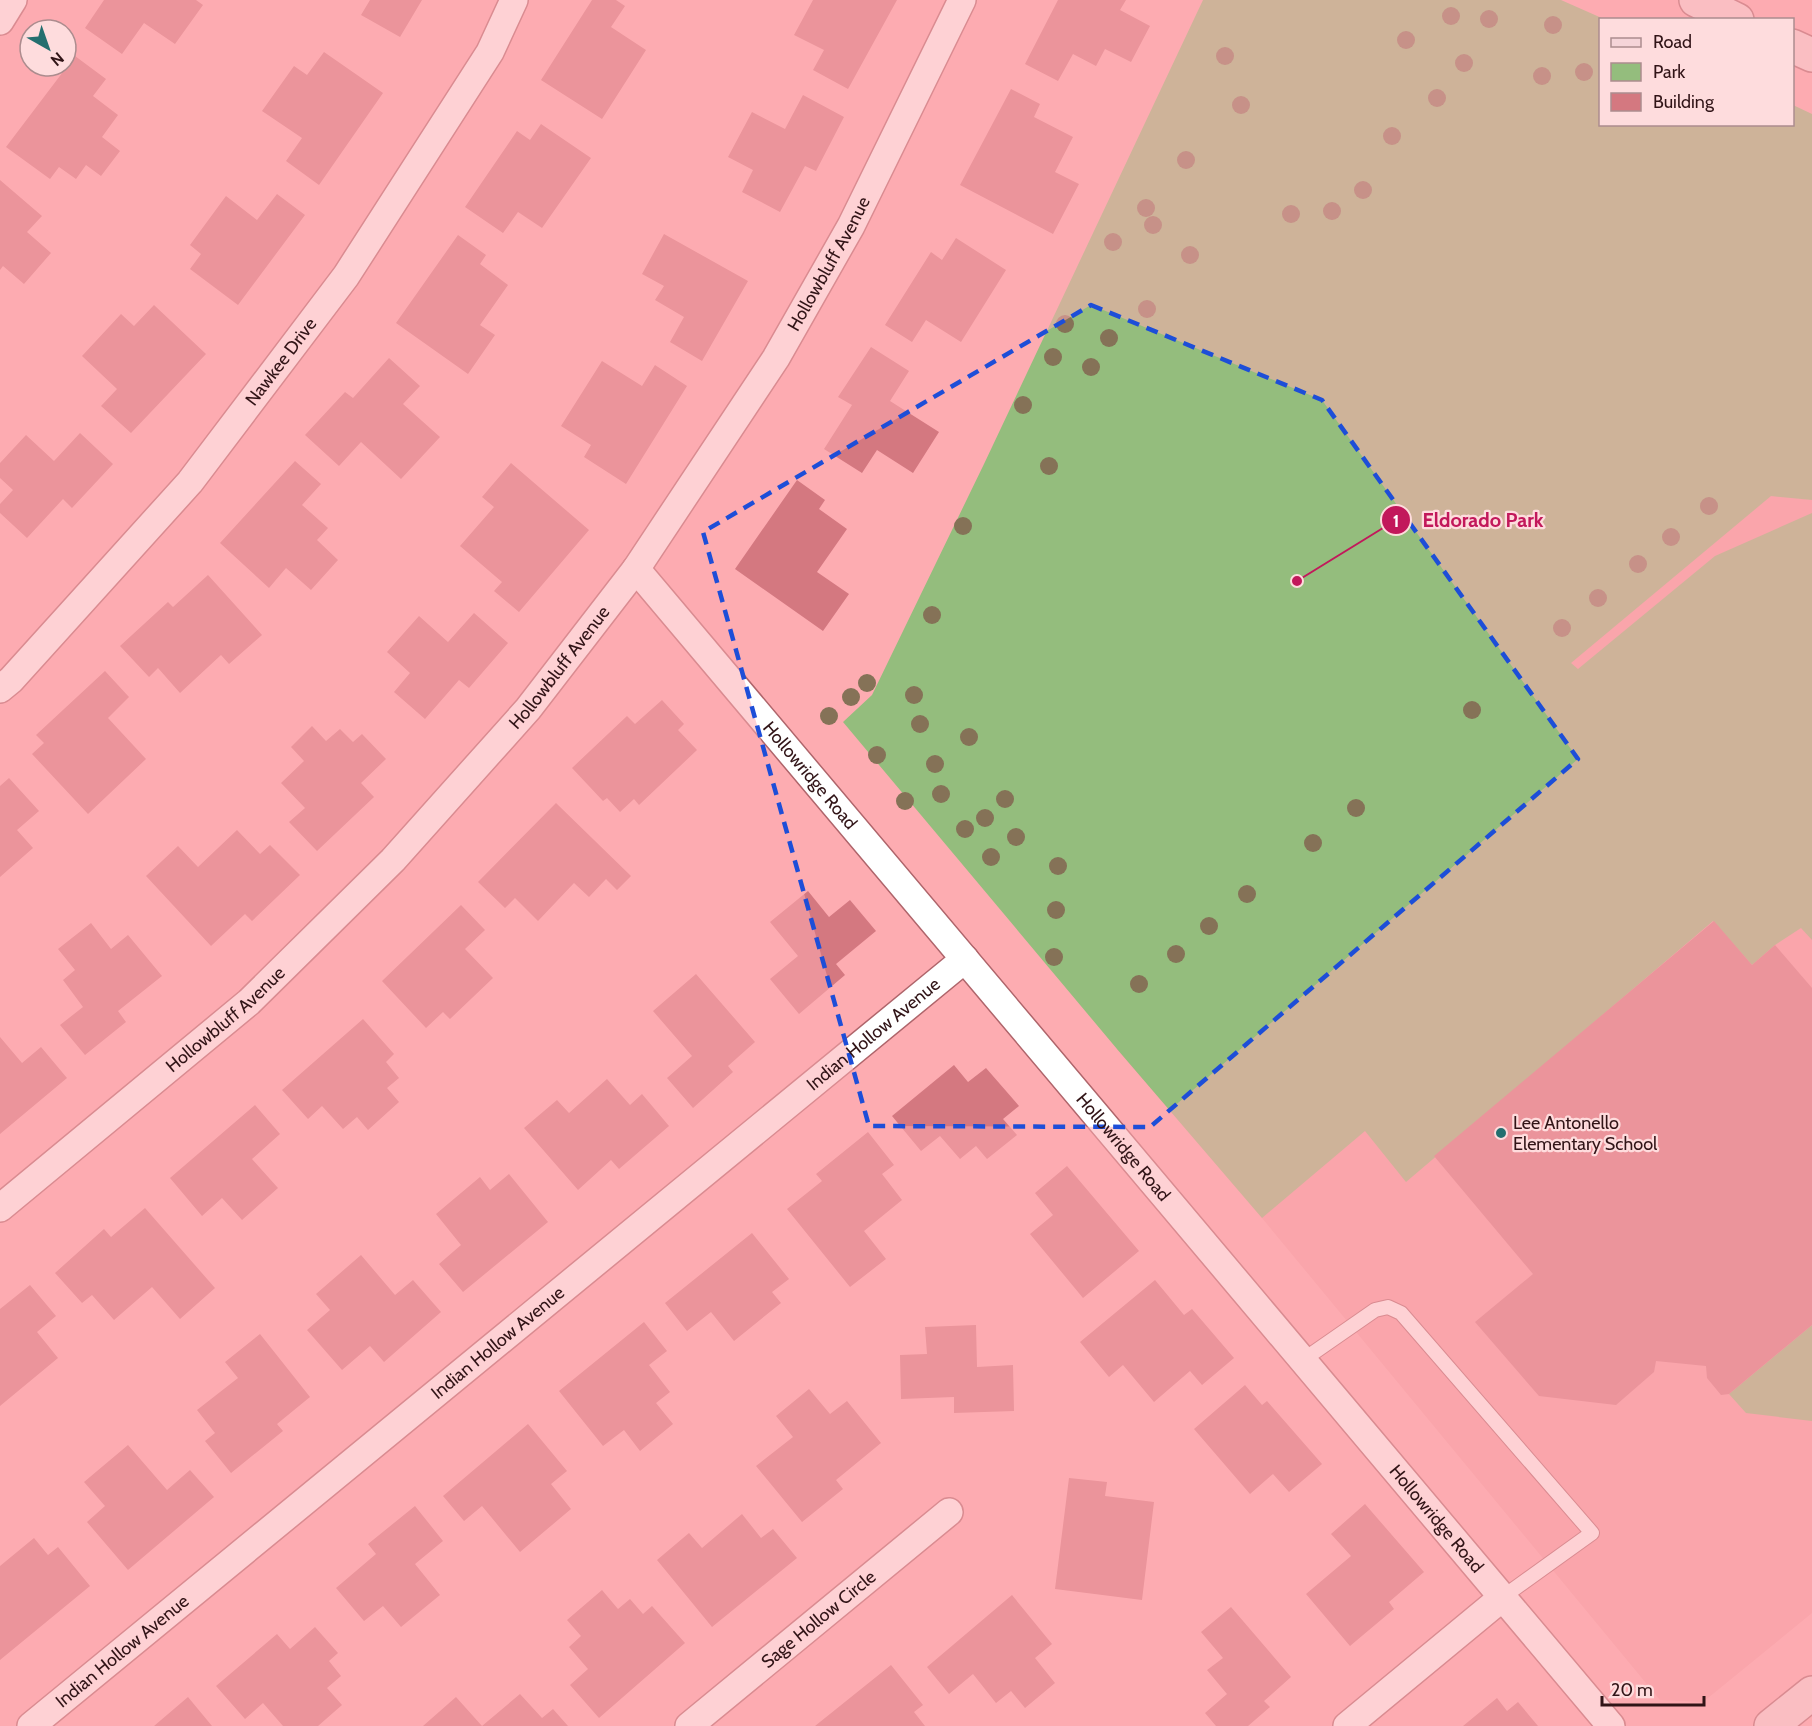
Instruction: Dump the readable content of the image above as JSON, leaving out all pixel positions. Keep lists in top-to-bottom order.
{
  "streets": {
    "street": [
      "Hollowbluff Avenue",
      "Nawkee Drive",
      "Hollowridge Road",
      "Indian Hollow Avenue",
      "Sage Hollow Circle"
    ]
  },
  "crossings": [
    ["Hollowbluff Avenue", "Hollowridge Road"],
    ["Hollowridge Road", "Indian Hollow Avenue"]
  ],
  "places": ["Eldorado Park", "Lee Antonello Elementary School"],
  "legend": ["Road", "Park", "Building"],
  "scale_bar": "20 m",
  "north": "bottom right"
}
